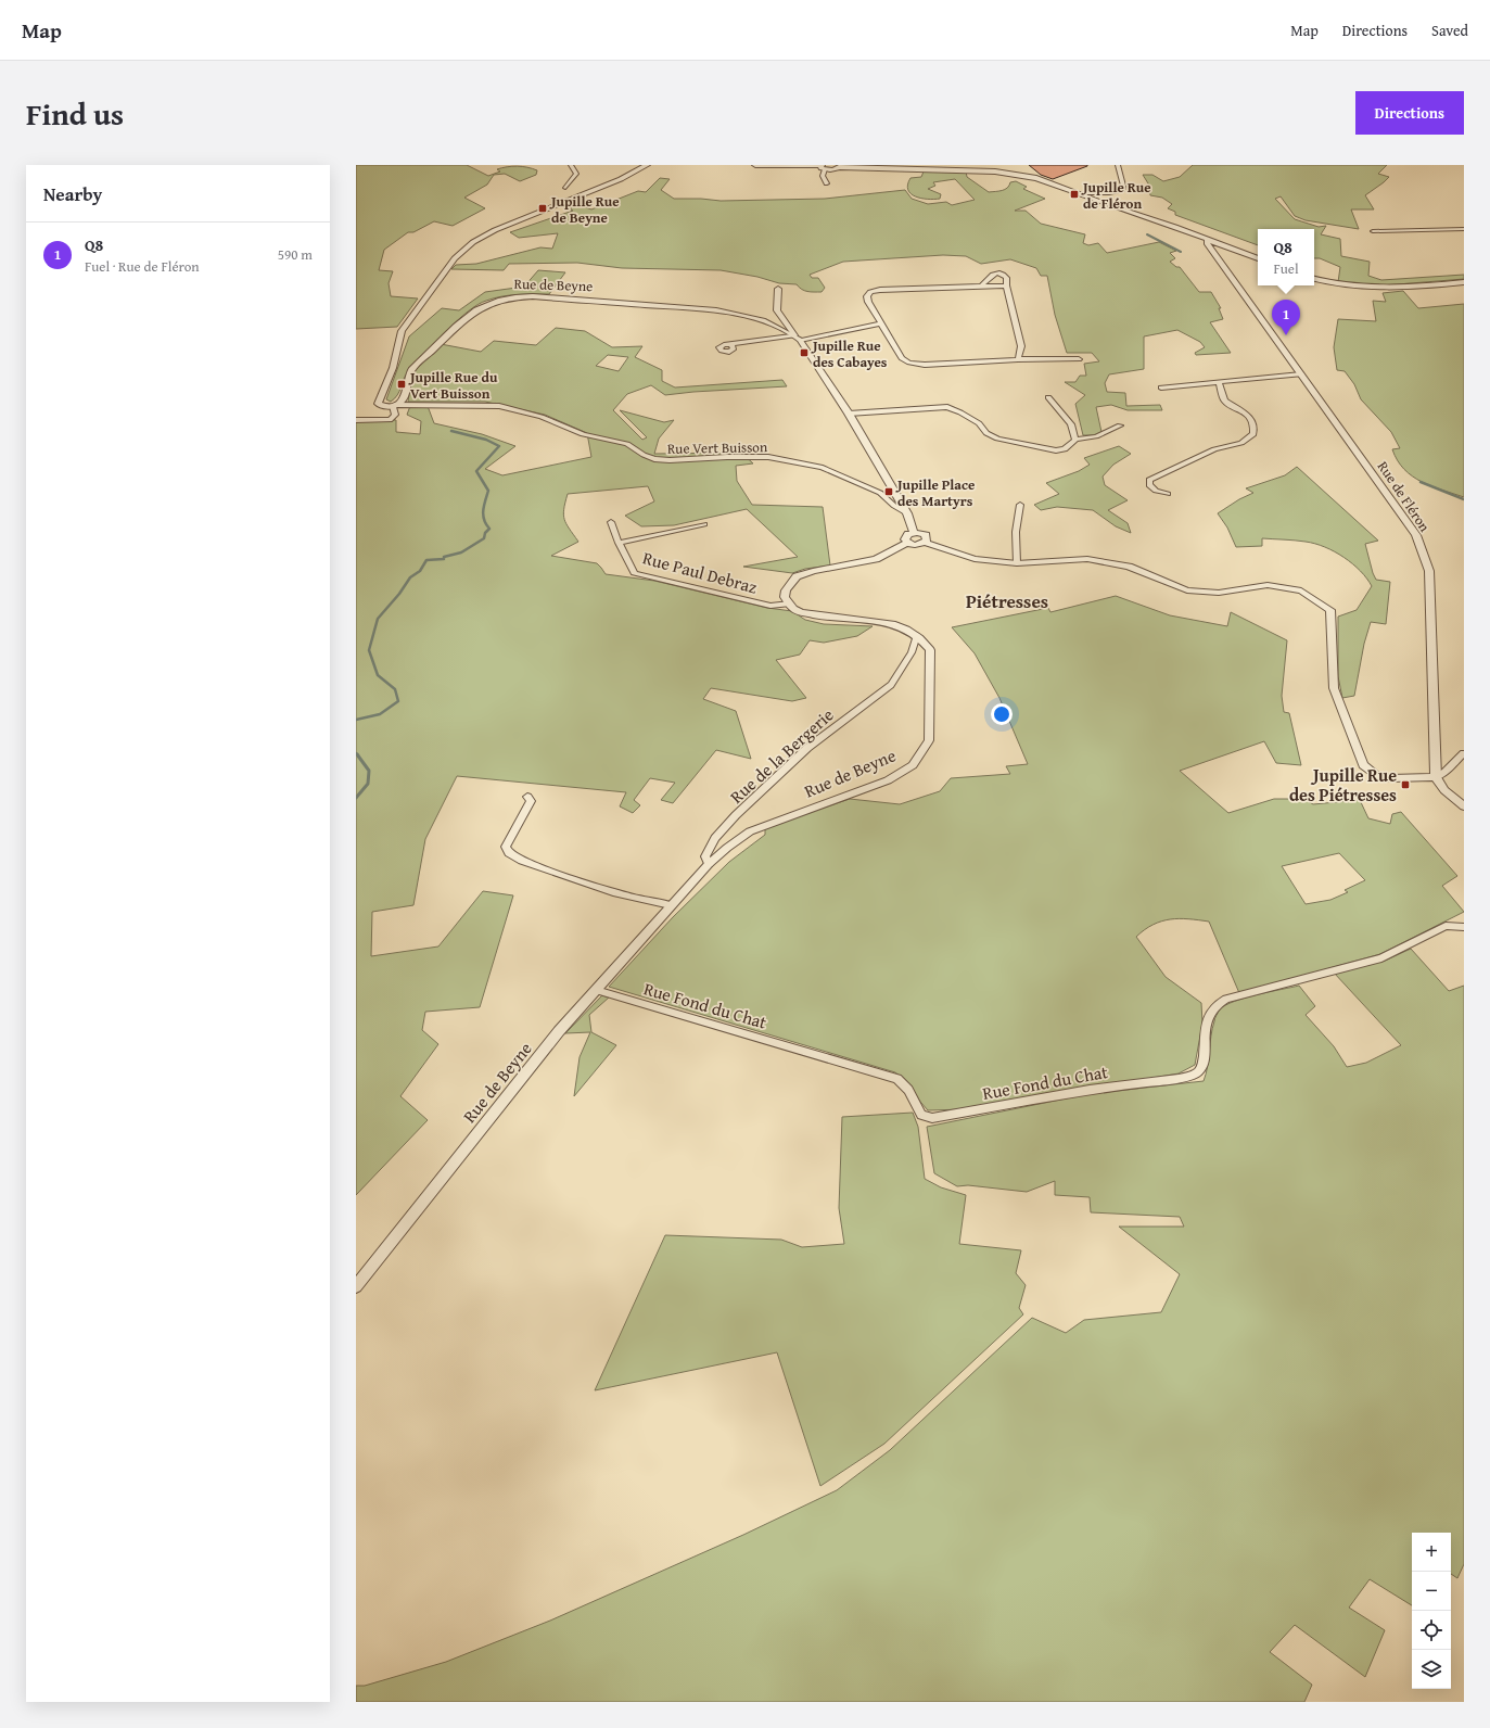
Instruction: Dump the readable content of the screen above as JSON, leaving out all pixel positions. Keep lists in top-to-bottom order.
{
  "streets": {
    "street": [
      "Rue de Beyne",
      "Rue Vert Buisson",
      "Rue de Fléron",
      "Rue Paul Debraz",
      "Rue de la Bergerie",
      "Rue Fond du Chat"
    ]
  },
  "crossings": [
    ["Rue de Beyne", "Rue Vert Buisson"],
    ["Rue de Beyne", "Rue Paul Debraz"],
    ["Rue de Beyne", "Rue de la Bergerie"],
    ["Rue de Beyne", "Rue Fond du Chat"]
  ],
  "districts": ["Piétresses"],
  "places": {
    "transit": [
      "Jupille Rue de Fléron",
      "Jupille Rue de Beyne",
      "Jupille Rue des Cabayes",
      "Jupille Rue du Vert Buisson",
      "Jupille Place des Martyrs",
      "Jupille Rue des Piétresses"
    ]
  },
  "page": {
    "header": "Map",
    "nav": ["Map", "Directions", "Saved"],
    "title": "Find us",
    "buttons": "Directions",
    "heading": "Nearby",
    "list": [
      {
        "mark": "1",
        "name": "Q8",
        "note": "Fuel · Rue de Fléron",
        "value": "590 m"
      }
    ],
    "popup": ["Q8", "Fuel"],
    "pins": "1",
    "map_buttons": ["+", "−"]
  }
}
